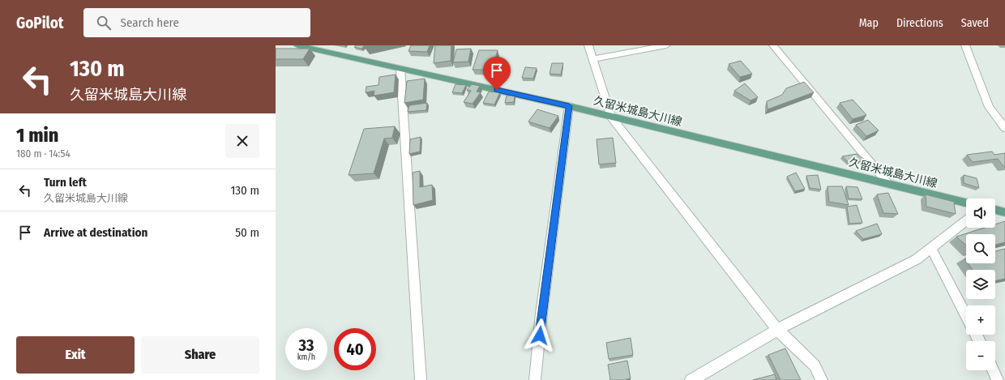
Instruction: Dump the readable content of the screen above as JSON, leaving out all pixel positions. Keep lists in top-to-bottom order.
{
  "streets": {
    "main road": ["久留米城島大川線"]
  },
  "page": {
    "header": "GoPilot",
    "search": "Search here",
    "nav": ["Map", "Directions", "Saved"],
    "turn": ["130 m", "久留米城島大川線"],
    "heading": ["1 min", "180 m · 14:54"],
    "list": [
      {
        "name": "Turn left",
        "note": "久留米城島大川線",
        "value": "130 m"
      },
      {
        "name": "Arrive at destination",
        "value": "50 m"
      }
    ],
    "map_buttons": ["+", "−"],
    "speed": "33 km/h",
    "limit": "40",
    "buttons": ["Exit", "Share"]
  }
}
